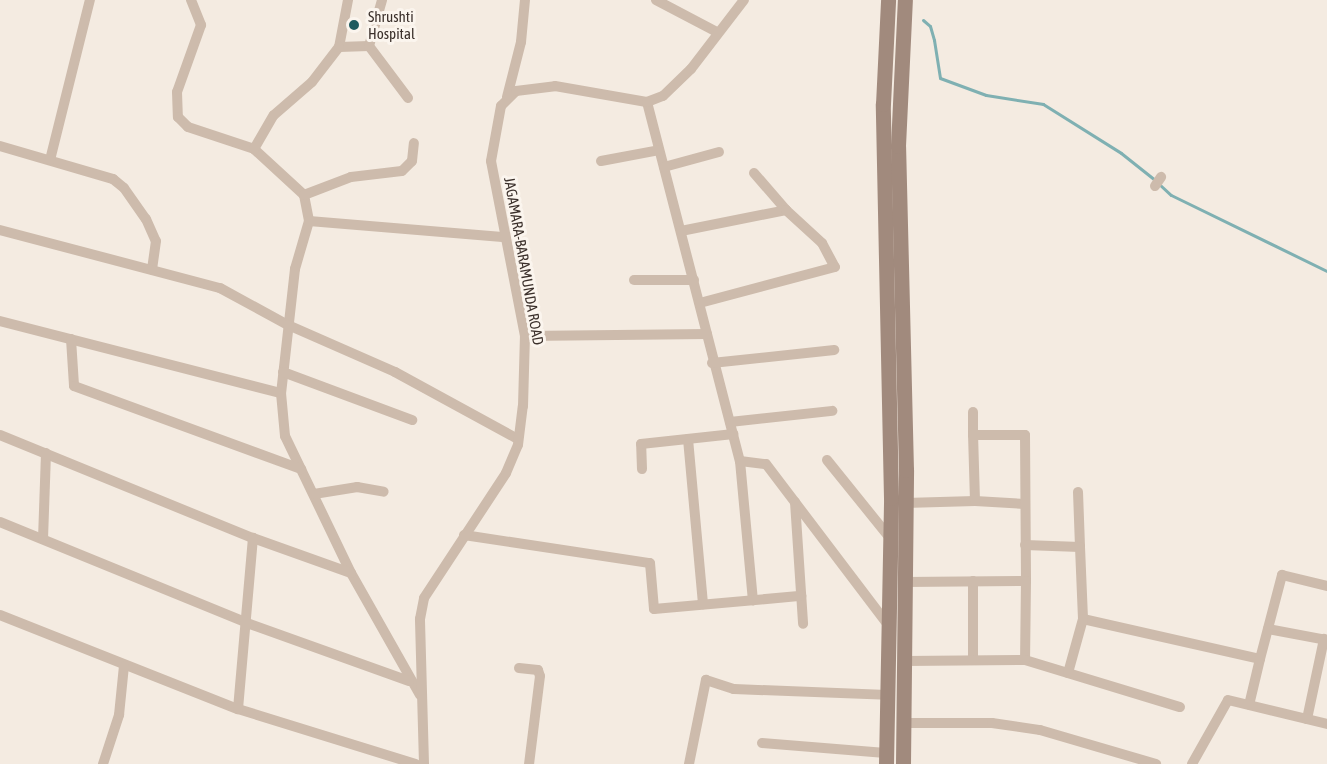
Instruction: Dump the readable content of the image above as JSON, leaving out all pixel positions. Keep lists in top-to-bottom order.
{
  "streets": {
    "street": ["JAGAMARA-BARAMUNDA ROAD"]
  },
  "places": ["Shrushti Hospital"]
}
